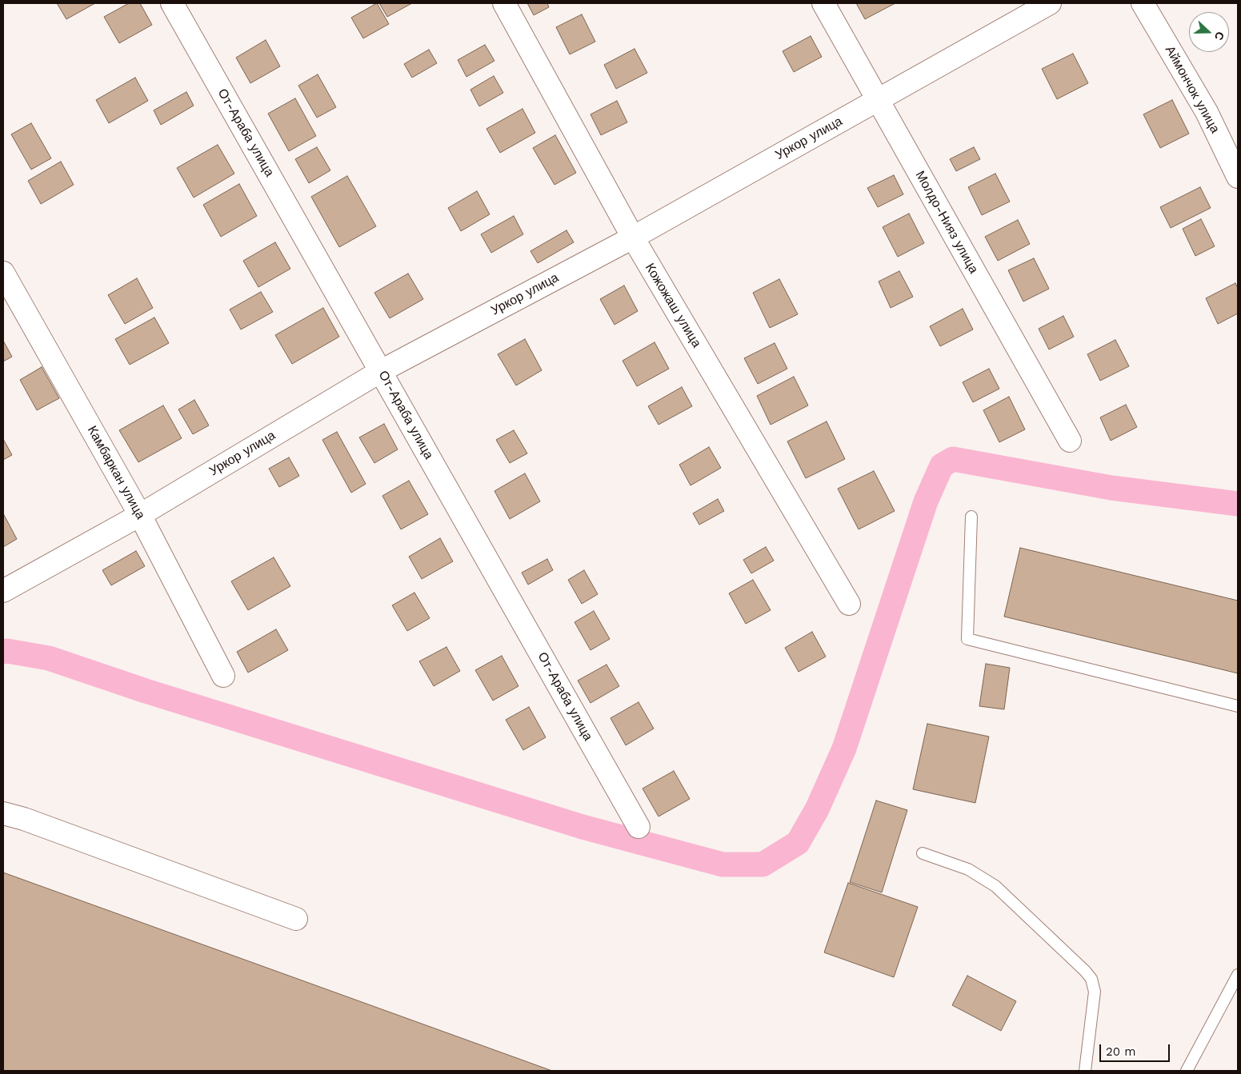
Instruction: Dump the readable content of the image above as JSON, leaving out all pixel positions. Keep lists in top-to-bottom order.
{
  "streets": {
    "street": [
      "Аймончок улица",
      "От-Араба улица",
      "Уркор улица",
      "Молдо-Нияз улица",
      "Кожожаш улица",
      "Камбаркан улица"
    ]
  },
  "crossings": [
    ["От-Араба улица", "Уркор улица"],
    ["Уркор улица", "Молдо-Нияз улица"],
    ["Уркор улица", "Кожожаш улица"],
    ["Уркор улица", "Камбаркан улица"]
  ],
  "scale_bar": "20 m",
  "north": "right"
}
